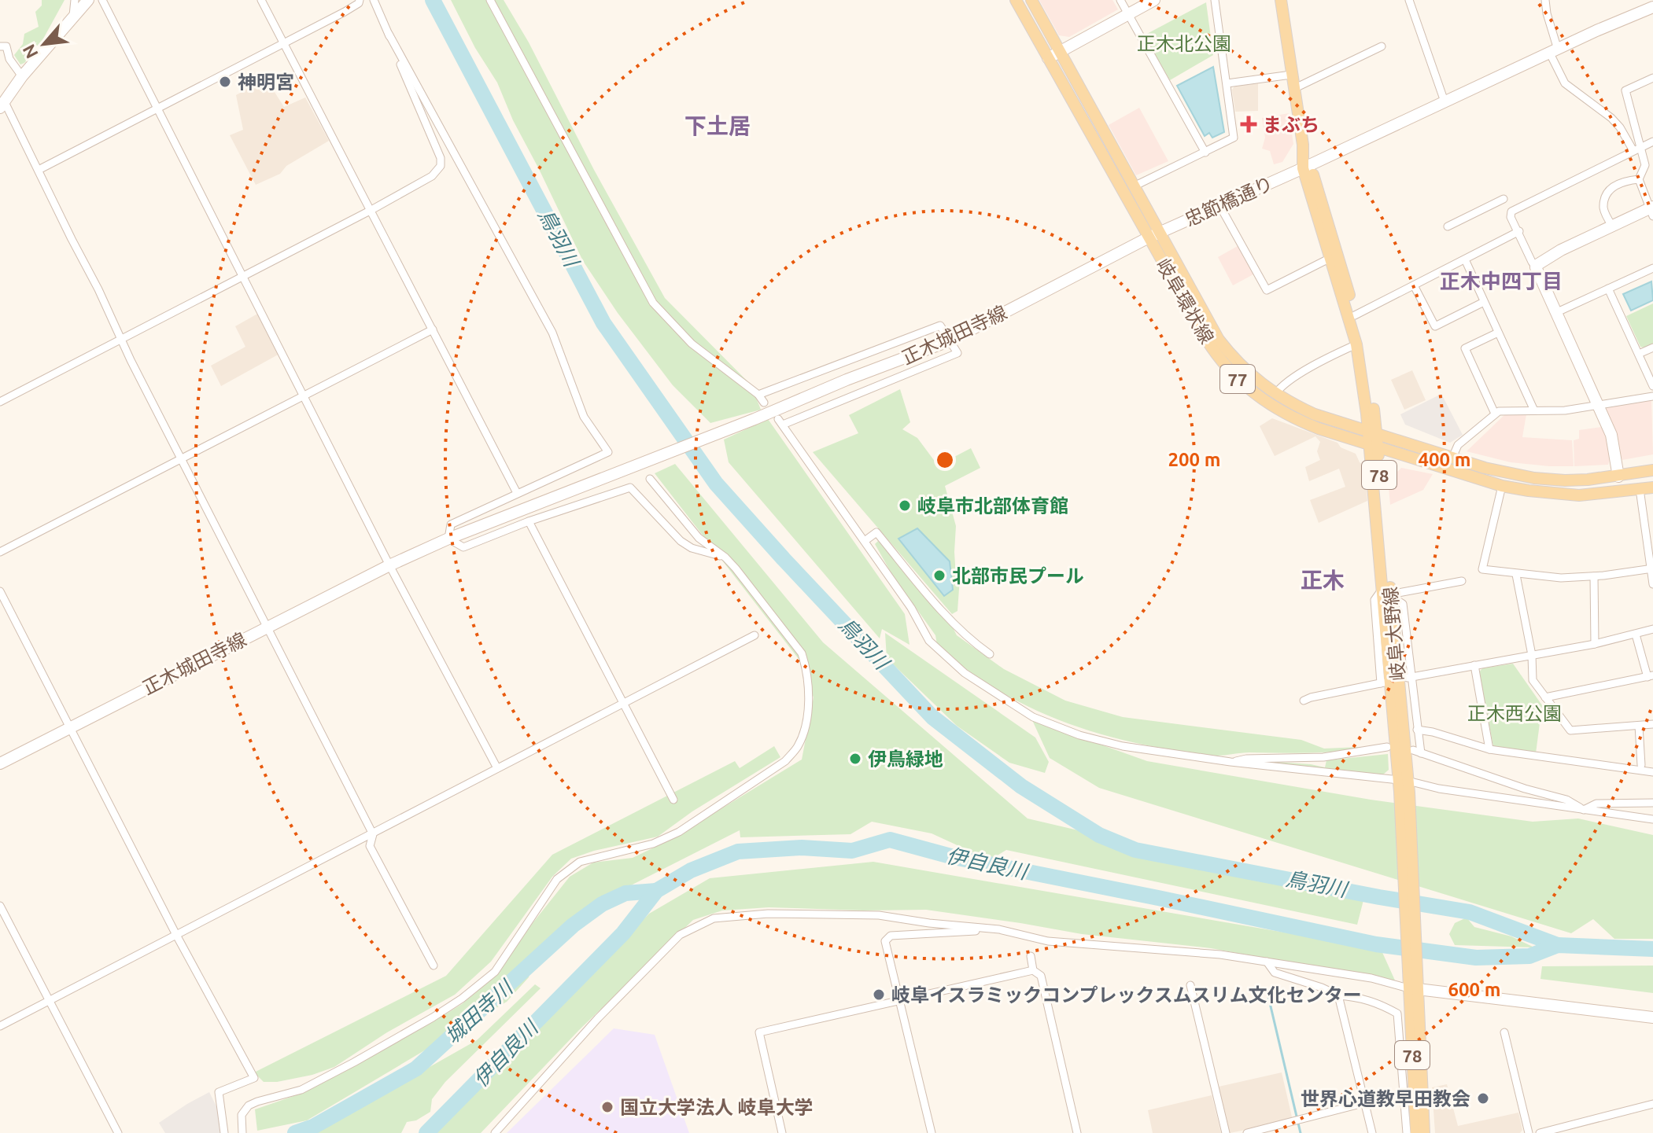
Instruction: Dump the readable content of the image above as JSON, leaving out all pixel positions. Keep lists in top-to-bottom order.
{
  "streets": {
    "main road": [
      "岐阜環状線",
      "77",
      "78",
      "岐阜大野線"
    ],
    "street": ["忠節橋通り", "正木城田寺線"]
  },
  "crossings": [
    ["忠節橋通り", "岐阜環状線"],
    ["忠節橋通り", "正木城田寺線"],
    ["忠節橋通り", "岐阜大野線"],
    ["岐阜環状線", "正木城田寺線"],
    ["岐阜環状線", "岐阜大野線"]
  ],
  "districts": ["下土居", "正木中四丁目", "正木"],
  "water": ["鳥羽川", "伊自良川", "城田寺川"],
  "parks": ["正木北公園", "正木西公園"],
  "places": {
    "other": [
      "神明宮",
      "岐阜市北部体育館",
      "北部市民プール",
      "伊鳥緑地",
      "岐阜イスラミックコンプレックスムスリム文化センター",
      "世界心道教早田教会",
      "国立大学法人 岐阜大学"
    ],
    "health": ["まぶち"]
  },
  "north": "bottom left",
  "rings": ["200 m", "400 m", "600 m"]
}
